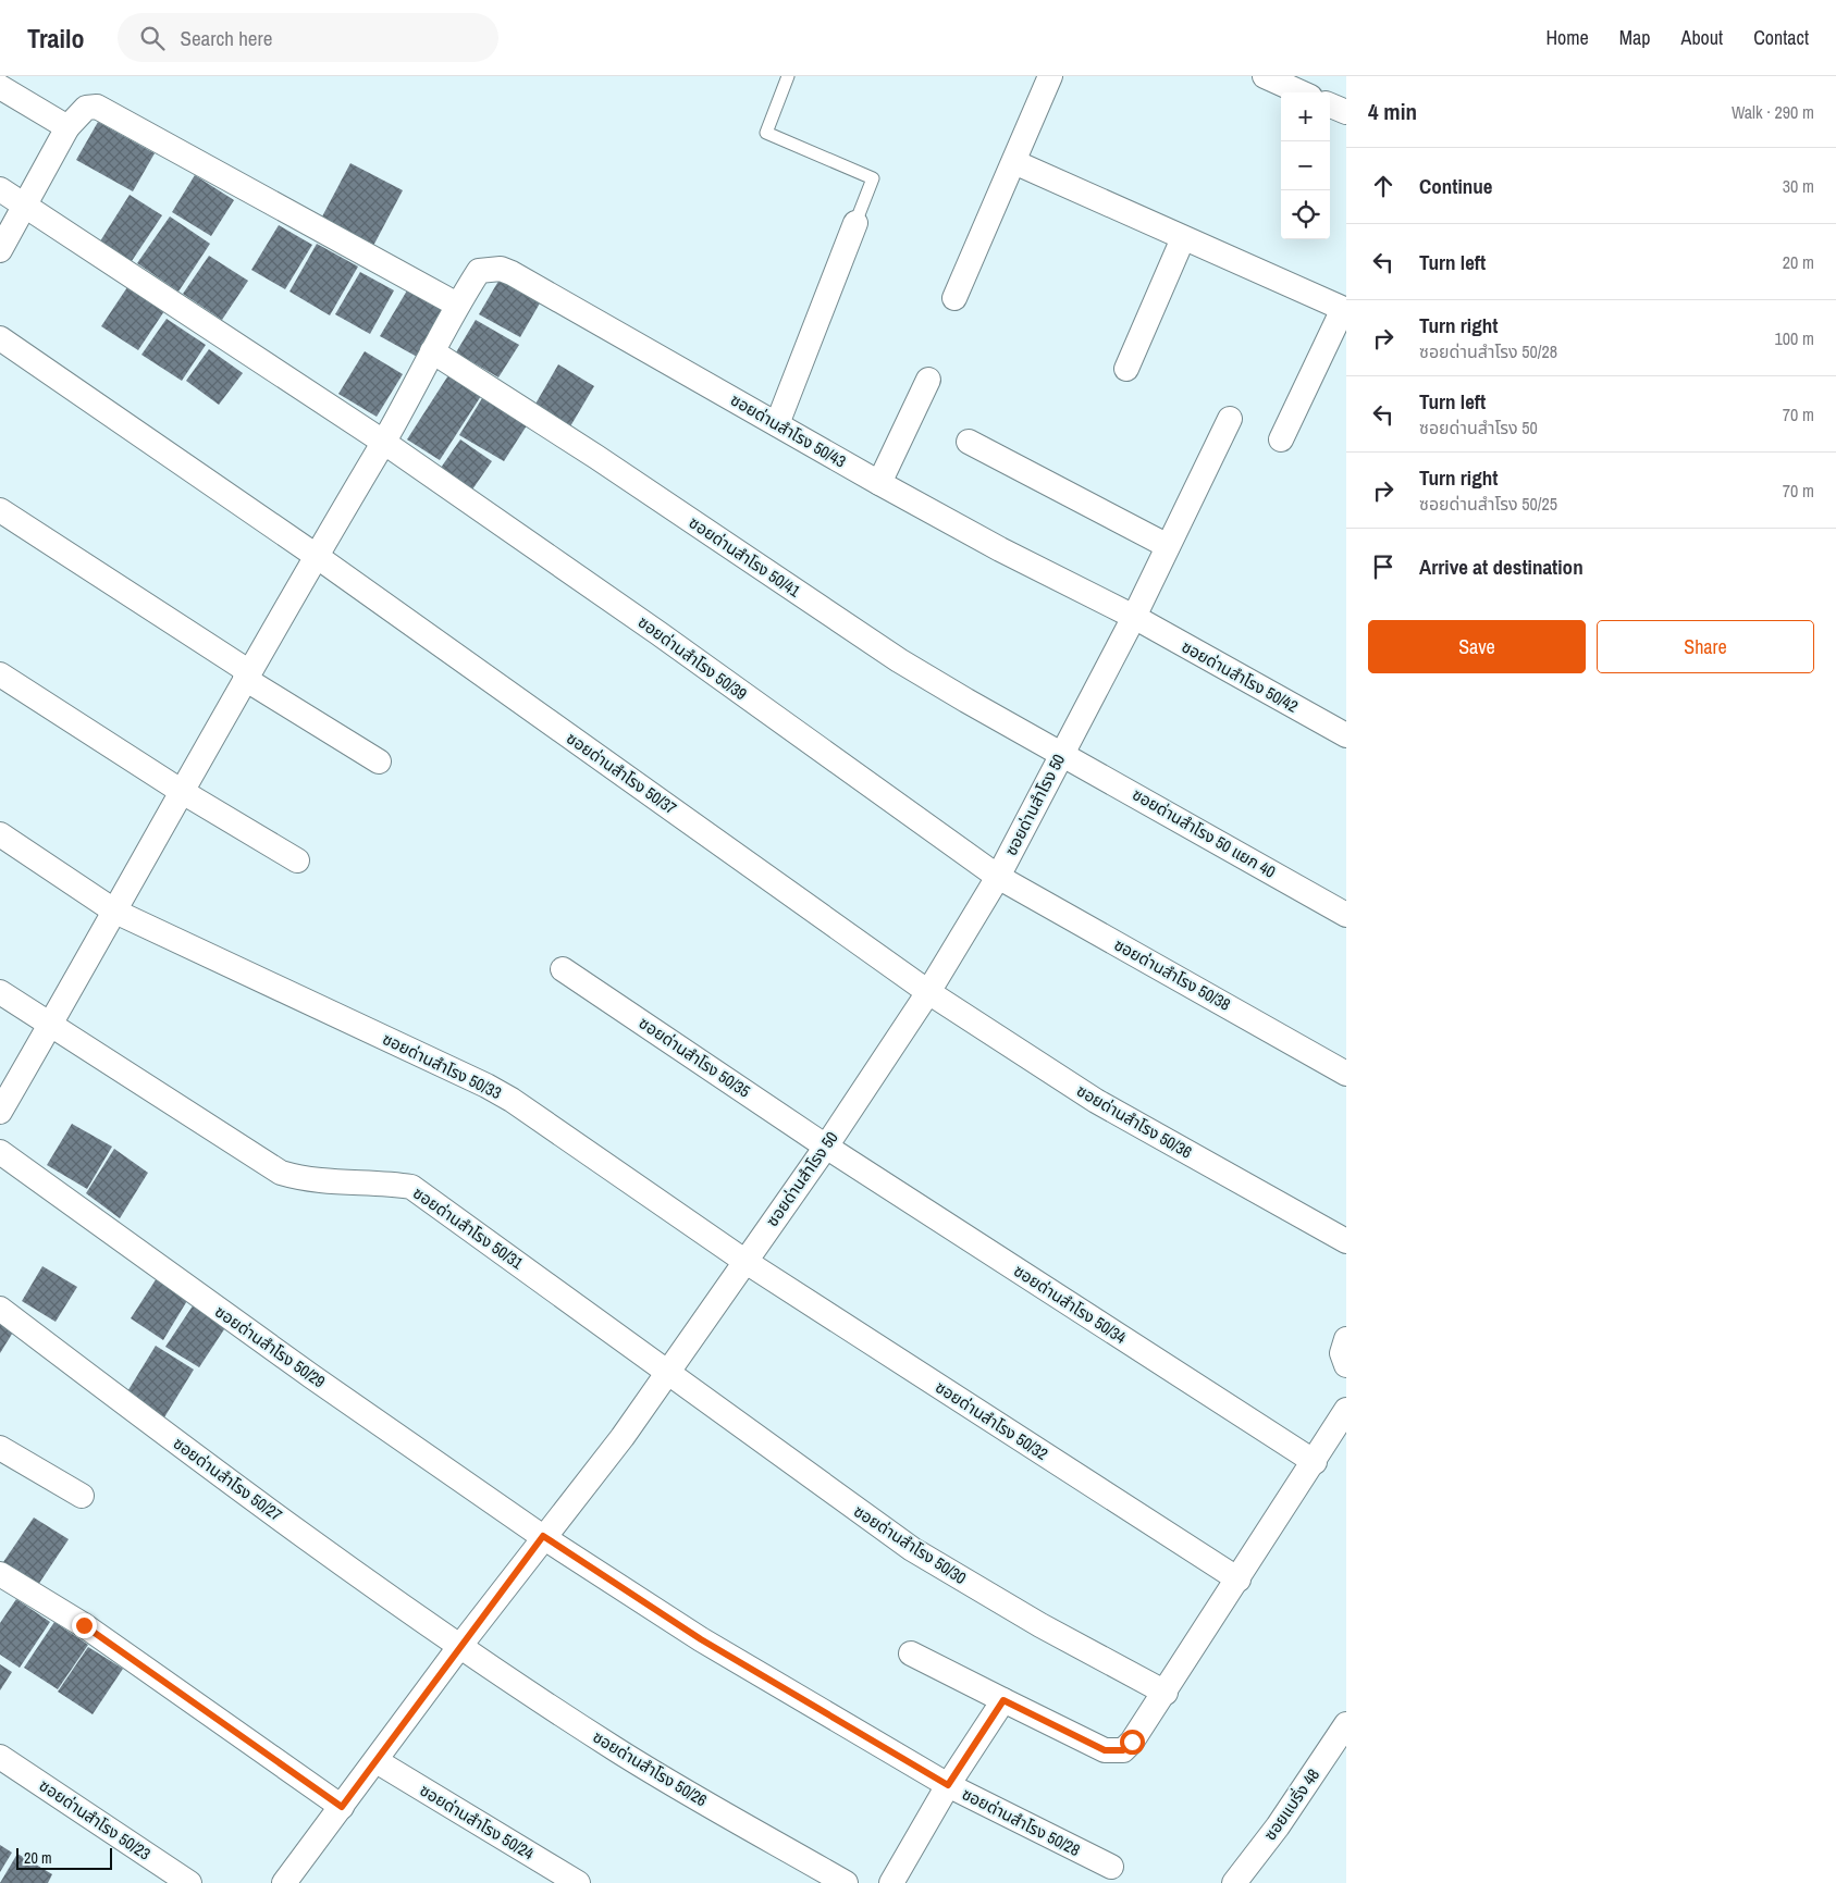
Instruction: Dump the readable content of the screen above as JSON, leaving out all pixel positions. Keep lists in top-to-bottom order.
{
  "streets": {
    "street": [
      "ซอยด่านสำโรง 50/43",
      "ซอยด่านสำโรง 50/41",
      "ซอยด่านสำโรง 50/39",
      "ซอยด่านสำโรง 50/42",
      "ซอยด่านสำโรง 50/37",
      "ซอยด่านสำโรง 50",
      "ซอยด่านสำโรง 50 แยก 40",
      "ซอยด่านสำโรง 50/38",
      "ซอยด่านสำโรง 50/35",
      "ซอยด่านสำโรง 50/33",
      "ซอยด่านสำโรง 50/36",
      "ซอยด่านสำโรง 50/31",
      "ซอยด่านสำโรง 50/34",
      "ซอยด่านสำโรง 50/29",
      "ซอยด่านสำโรง 50/32",
      "ซอยด่านสำโรง 50/27",
      "ซอยด่านสำโรง 50/30",
      "ซอยด่านสำโรง 50/26",
      "ซอยแบริ่ง 48",
      "ซอยด่านสำโรง 50/23",
      "ซอยด่านสำโรง 50/24",
      "ซอยด่านสำโรง 50/28"
    ]
  },
  "crossings": [
    ["ซอยด่านสำโรง 50/43", "ซอยด่านสำโรง 50/42"],
    ["ซอยด่านสำโรง 50/43", "ซอยด่านสำโรง 50"],
    ["ซอยด่านสำโรง 50/41", "ซอยด่านสำโรง 50"],
    ["ซอยด่านสำโรง 50/41", "ซอยด่านสำโรง 50 แยก 40"],
    ["ซอยด่านสำโรง 50/39", "ซอยด่านสำโรง 50"],
    ["ซอยด่านสำโรง 50/39", "ซอยด่านสำโรง 50/38"],
    ["ซอยด่านสำโรง 50/42", "ซอยด่านสำโรง 50"],
    ["ซอยด่านสำโรง 50/37", "ซอยด่านสำโรง 50"],
    ["ซอยด่านสำโรง 50/37", "ซอยด่านสำโรง 50/36"],
    ["ซอยด่านสำโรง 50", "ซอยด่านสำโรง 50 แยก 40"],
    ["ซอยด่านสำโรง 50", "ซอยด่านสำโรง 50/38"],
    ["ซอยด่านสำโรง 50", "ซอยด่านสำโรง 50/35"],
    ["ซอยด่านสำโรง 50", "ซอยด่านสำโรง 50/33"],
    ["ซอยด่านสำโรง 50", "ซอยด่านสำโรง 50/36"],
    ["ซอยด่านสำโรง 50", "ซอยด่านสำโรง 50/31"],
    ["ซอยด่านสำโรง 50", "ซอยด่านสำโรง 50/34"],
    ["ซอยด่านสำโรง 50", "ซอยด่านสำโรง 50/29"],
    ["ซอยด่านสำโรง 50", "ซอยด่านสำโรง 50/32"],
    ["ซอยด่านสำโรง 50", "ซอยด่านสำโรง 50/27"],
    ["ซอยด่านสำโรง 50", "ซอยด่านสำโรง 50/30"],
    ["ซอยด่านสำโรง 50", "ซอยด่านสำโรง 50/26"],
    ["ซอยด่านสำโรง 50", "ซอยด่านสำโรง 50/24"],
    ["ซอยด่านสำโรง 50", "ซอยด่านสำโรง 50/28"],
    ["ซอยด่านสำโรง 50/35", "ซอยด่านสำโรง 50/34"],
    ["ซอยด่านสำโรง 50/33", "ซอยด่านสำโรง 50/32"],
    ["ซอยด่านสำโรง 50/31", "ซอยด่านสำโรง 50/30"],
    ["ซอยด่านสำโรง 50/29", "ซอยด่านสำโรง 50/28"],
    ["ซอยด่านสำโรง 50/27", "ซอยด่านสำโรง 50/26"]
  ],
  "scale_bar": "20 m",
  "page": {
    "header": "Trailo",
    "search": "Search here",
    "nav": [
      "Home",
      "Map",
      "About",
      "Contact"
    ],
    "heading": ["4 min", "Walk · 290 m"],
    "map_buttons": ["+", "−"],
    "list": [
      ["Continue", "30 m"],
      ["Turn left", "20 m"],
      ["Turn right", "ซอยด่านสำโรง 50/28", "100 m"],
      ["Turn left", "ซอยด่านสำโรง 50", "70 m"],
      ["Turn right", "ซอยด่านสำโรง 50/25", "70 m"],
      "Arrive at destination"
    ],
    "buttons": ["Save", "Share"],
    "scale": "20 m"
  }
}
